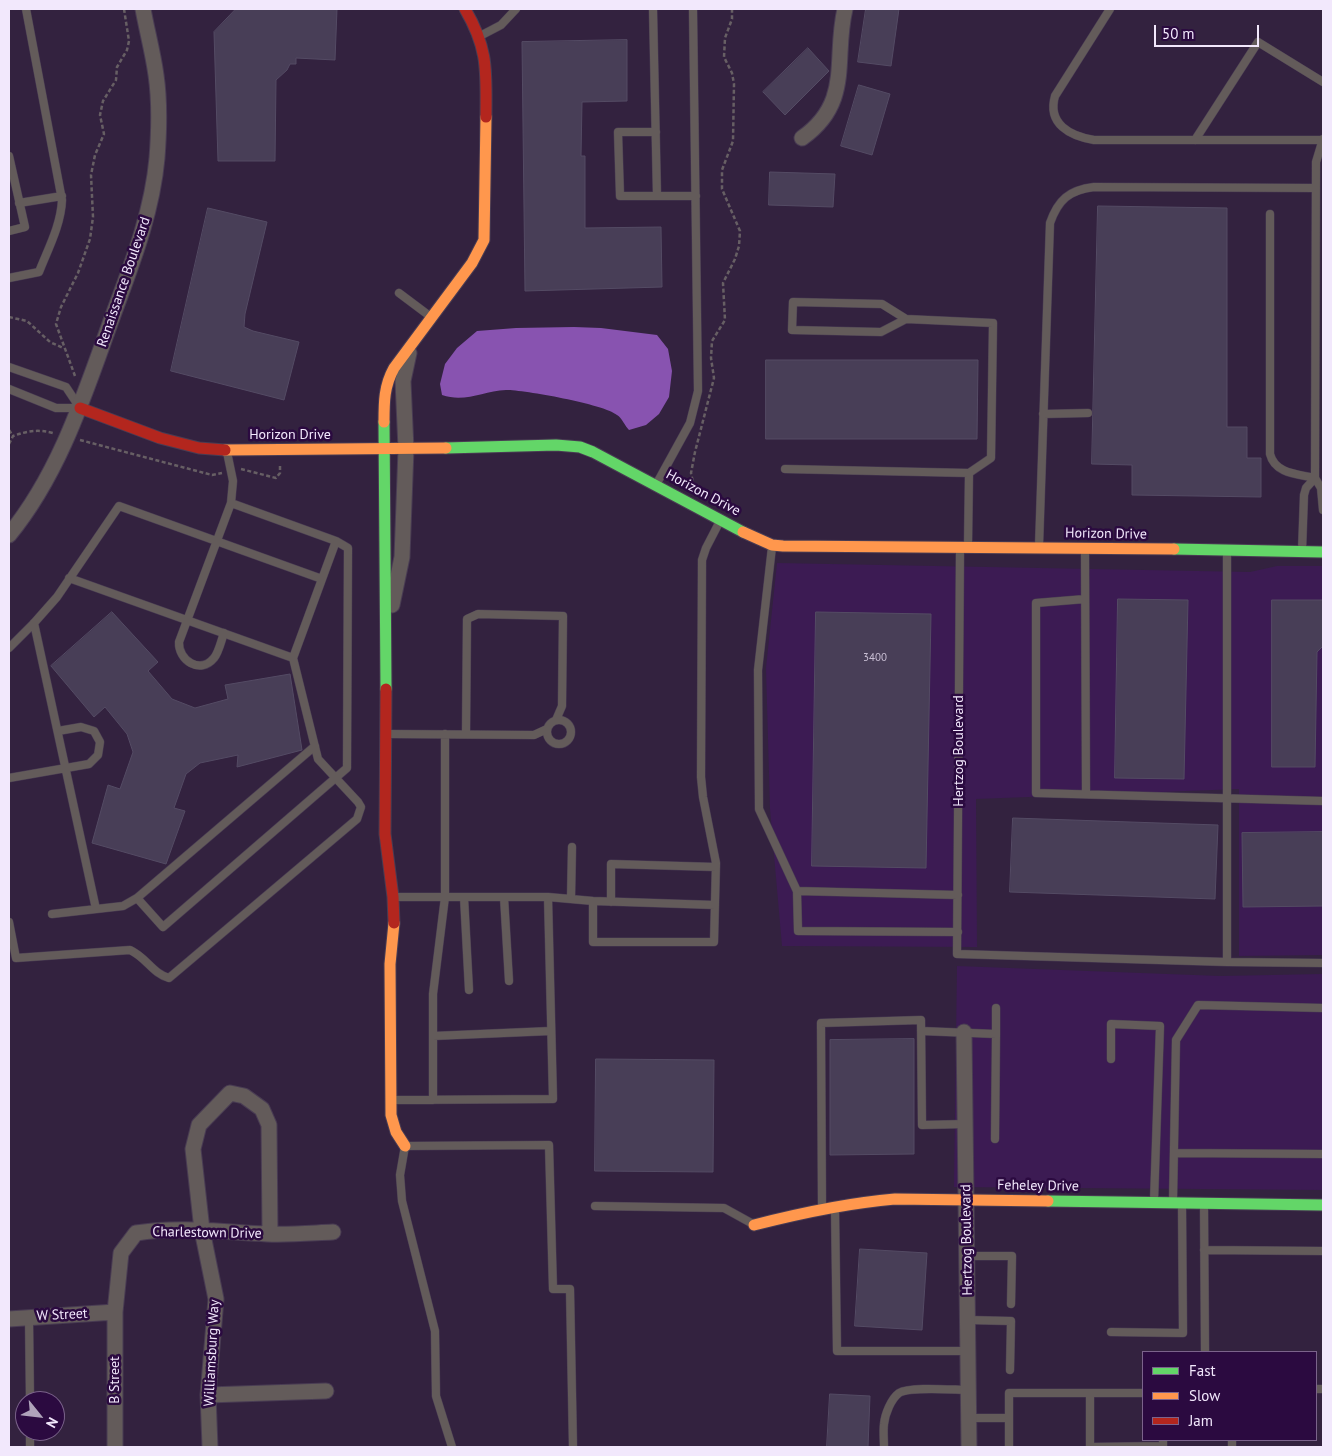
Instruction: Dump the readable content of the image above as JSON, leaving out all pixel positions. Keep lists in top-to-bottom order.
{
  "streets": {
    "street": [
      "Renaissance Boulevard",
      "Horizon Drive",
      "Hertzog Boulevard",
      "Feheley Drive",
      "Charlestown Drive",
      "W Street",
      "Williamsburg Way",
      "B Street"
    ]
  },
  "crossings": [
    ["Renaissance Boulevard", "Horizon Drive"],
    ["Horizon Drive", "Hertzog Boulevard"],
    ["Hertzog Boulevard", "Feheley Drive"],
    ["Charlestown Drive", "W Street"],
    ["Charlestown Drive", "Williamsburg Way"],
    ["Charlestown Drive", "B Street"],
    ["W Street", "B Street"]
  ],
  "house_numbers": ["3400"],
  "legend": ["Fast", "Slow", "Jam"],
  "scale_bar": "50 m",
  "north": "bottom right"
}
